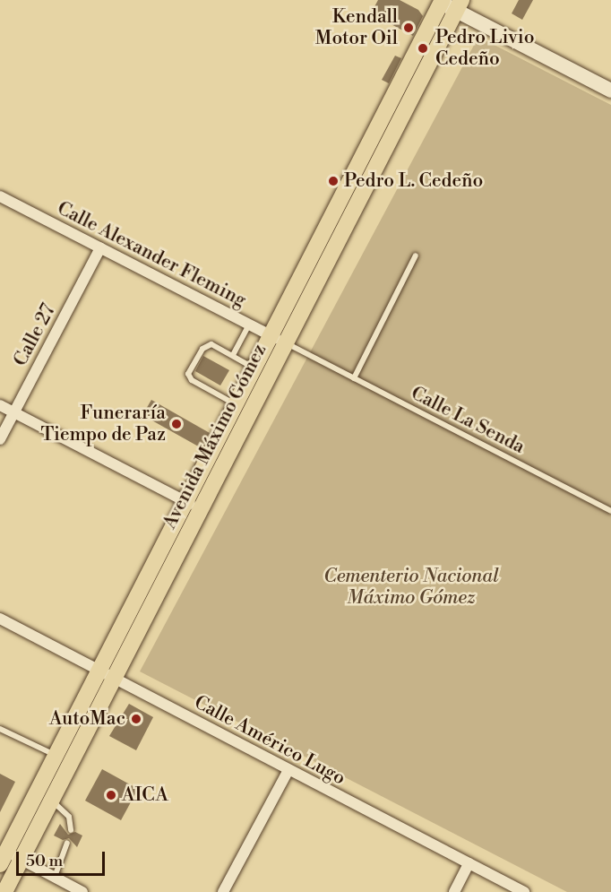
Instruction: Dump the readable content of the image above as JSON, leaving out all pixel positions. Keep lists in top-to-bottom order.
{
  "streets": {
    "main road": ["Avenida Máximo Gómez"],
    "street": ["Calle Alexander Fleming", "Calle 27", "Calle Américo Lugo"],
    "lane": ["Calle La Senda"]
  },
  "crossings": [
    ["Calle Alexander Fleming", "Calle 27"],
    ["Calle Alexander Fleming", "Calle La Senda"],
    ["Calle Alexander Fleming", "Avenida Máximo Gómez"],
    ["Calle La Senda", "Avenida Máximo Gómez"],
    ["Avenida Máximo Gómez", "Calle Américo Lugo"]
  ],
  "parks": ["Cementerio Nacional Máximo Gómez"],
  "places": [
    "Kendall Motor Oil",
    "Pedro Livio Cedeño",
    "Pedro L. Cedeño",
    "Funeraría Tiempo de Paz",
    "AutoMac",
    "AICA"
  ],
  "scale_bar": "50 m"
}
